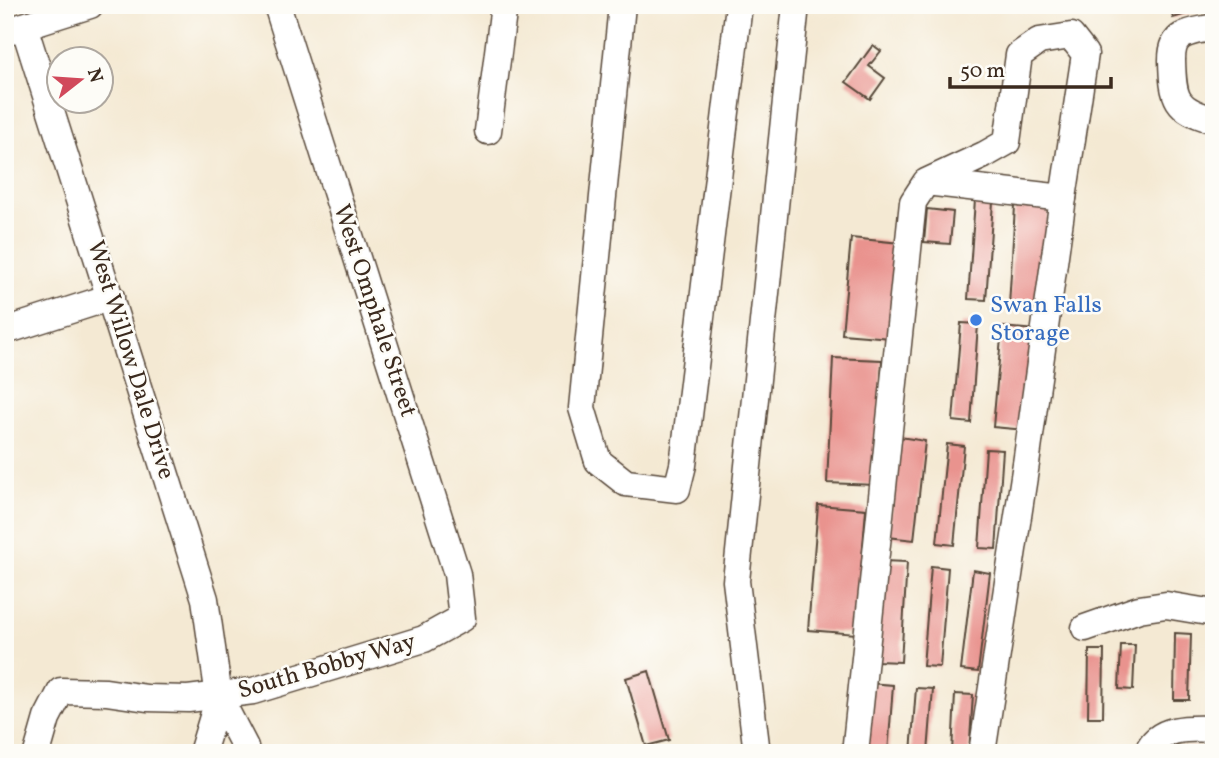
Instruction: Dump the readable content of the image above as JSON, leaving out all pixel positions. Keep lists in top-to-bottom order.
{
  "streets": {
    "street": ["West Omphale Street", "West Willow Dale Drive", "South Bobby Way"]
  },
  "crossings": [
    ["West Omphale Street", "South Bobby Way"],
    ["West Willow Dale Drive", "South Bobby Way"]
  ],
  "places": ["Swan Falls Storage"],
  "scale_bar": "50 m",
  "north": "right"
}
